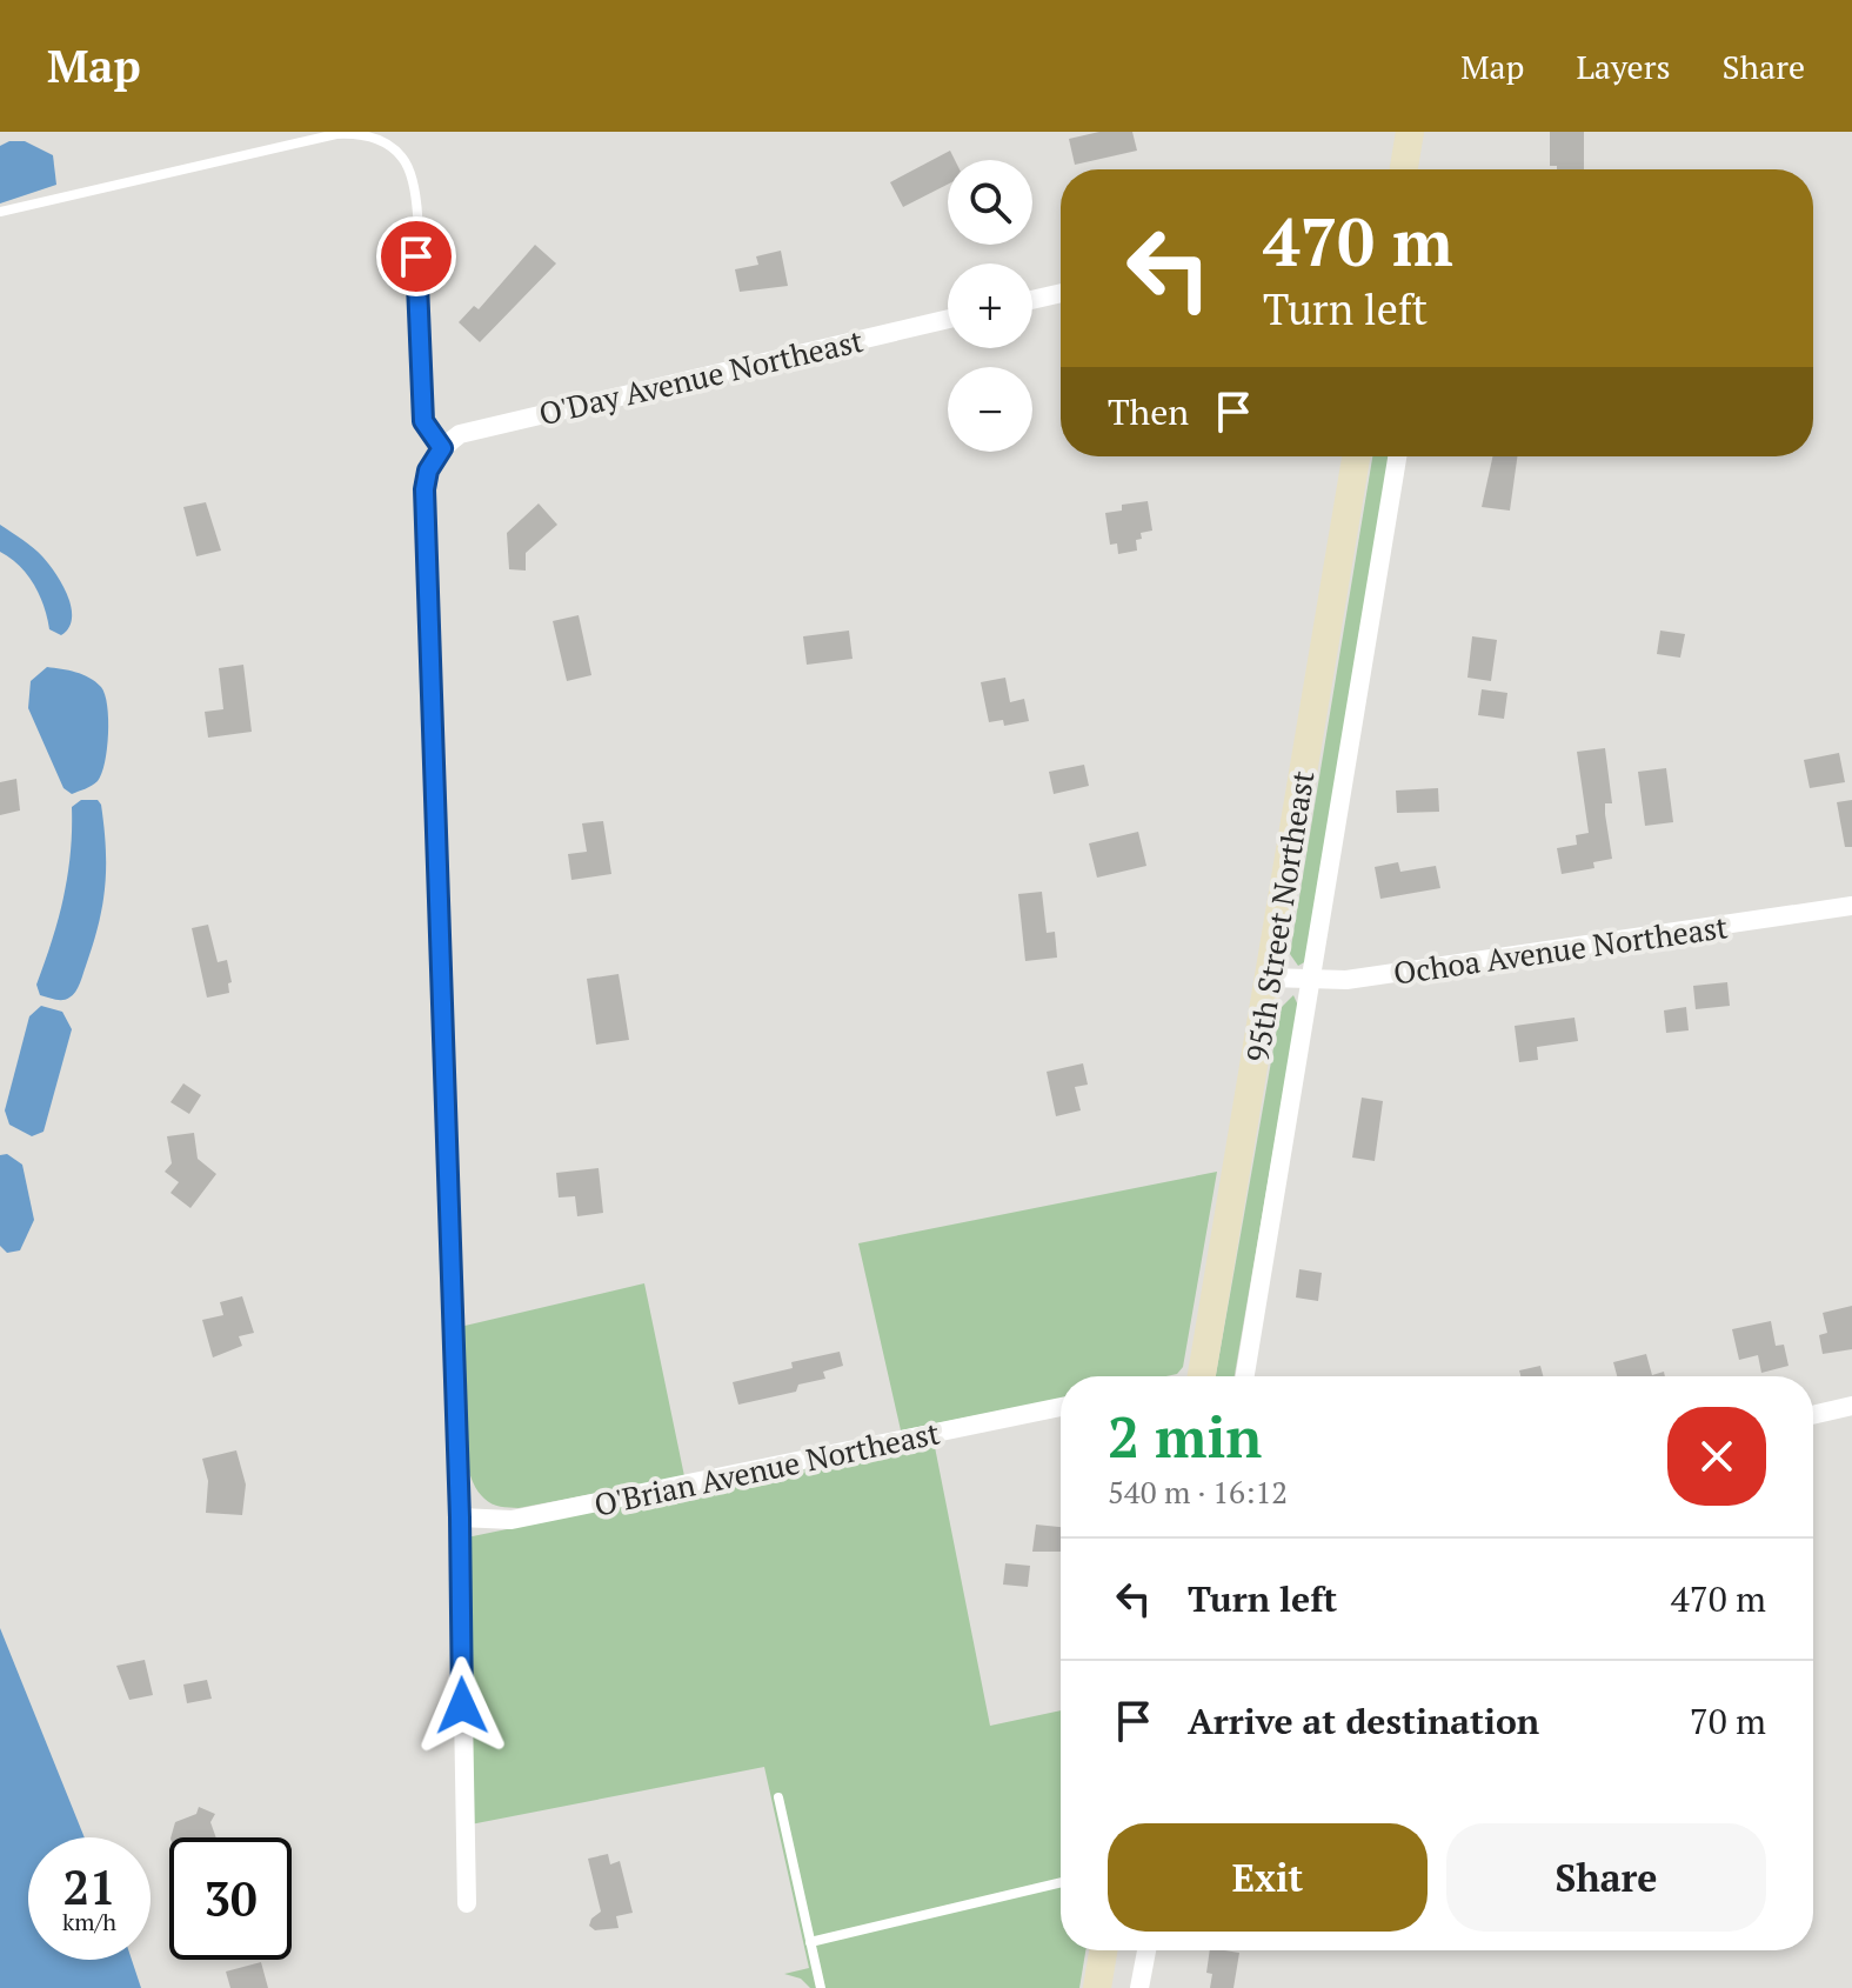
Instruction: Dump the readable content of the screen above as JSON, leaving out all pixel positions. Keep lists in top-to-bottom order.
{
  "streets": {
    "main road": ["95th Street Northeast"],
    "street": ["O'Day Avenue Northeast", "Ochoa Avenue Northeast", "O'Brian Avenue Northeast"]
  },
  "crossings": [
    ["95th Street Northeast", "Ochoa Avenue Northeast"]
  ],
  "page": {
    "header": "Map",
    "nav": ["Map", "Layers", "Share"],
    "map_buttons": ["+", "−"],
    "turn": ["470 m", "Turn left"],
    "then": "Then",
    "heading": ["2 min", "540 m · 16:12"],
    "list": [
      {
        "name": "Turn left",
        "value": "470 m"
      },
      {
        "name": "Arrive at destination",
        "value": "70 m"
      }
    ],
    "buttons": ["Exit", "Share"],
    "speed": "21 km/h",
    "limit": "30"
  }
}
